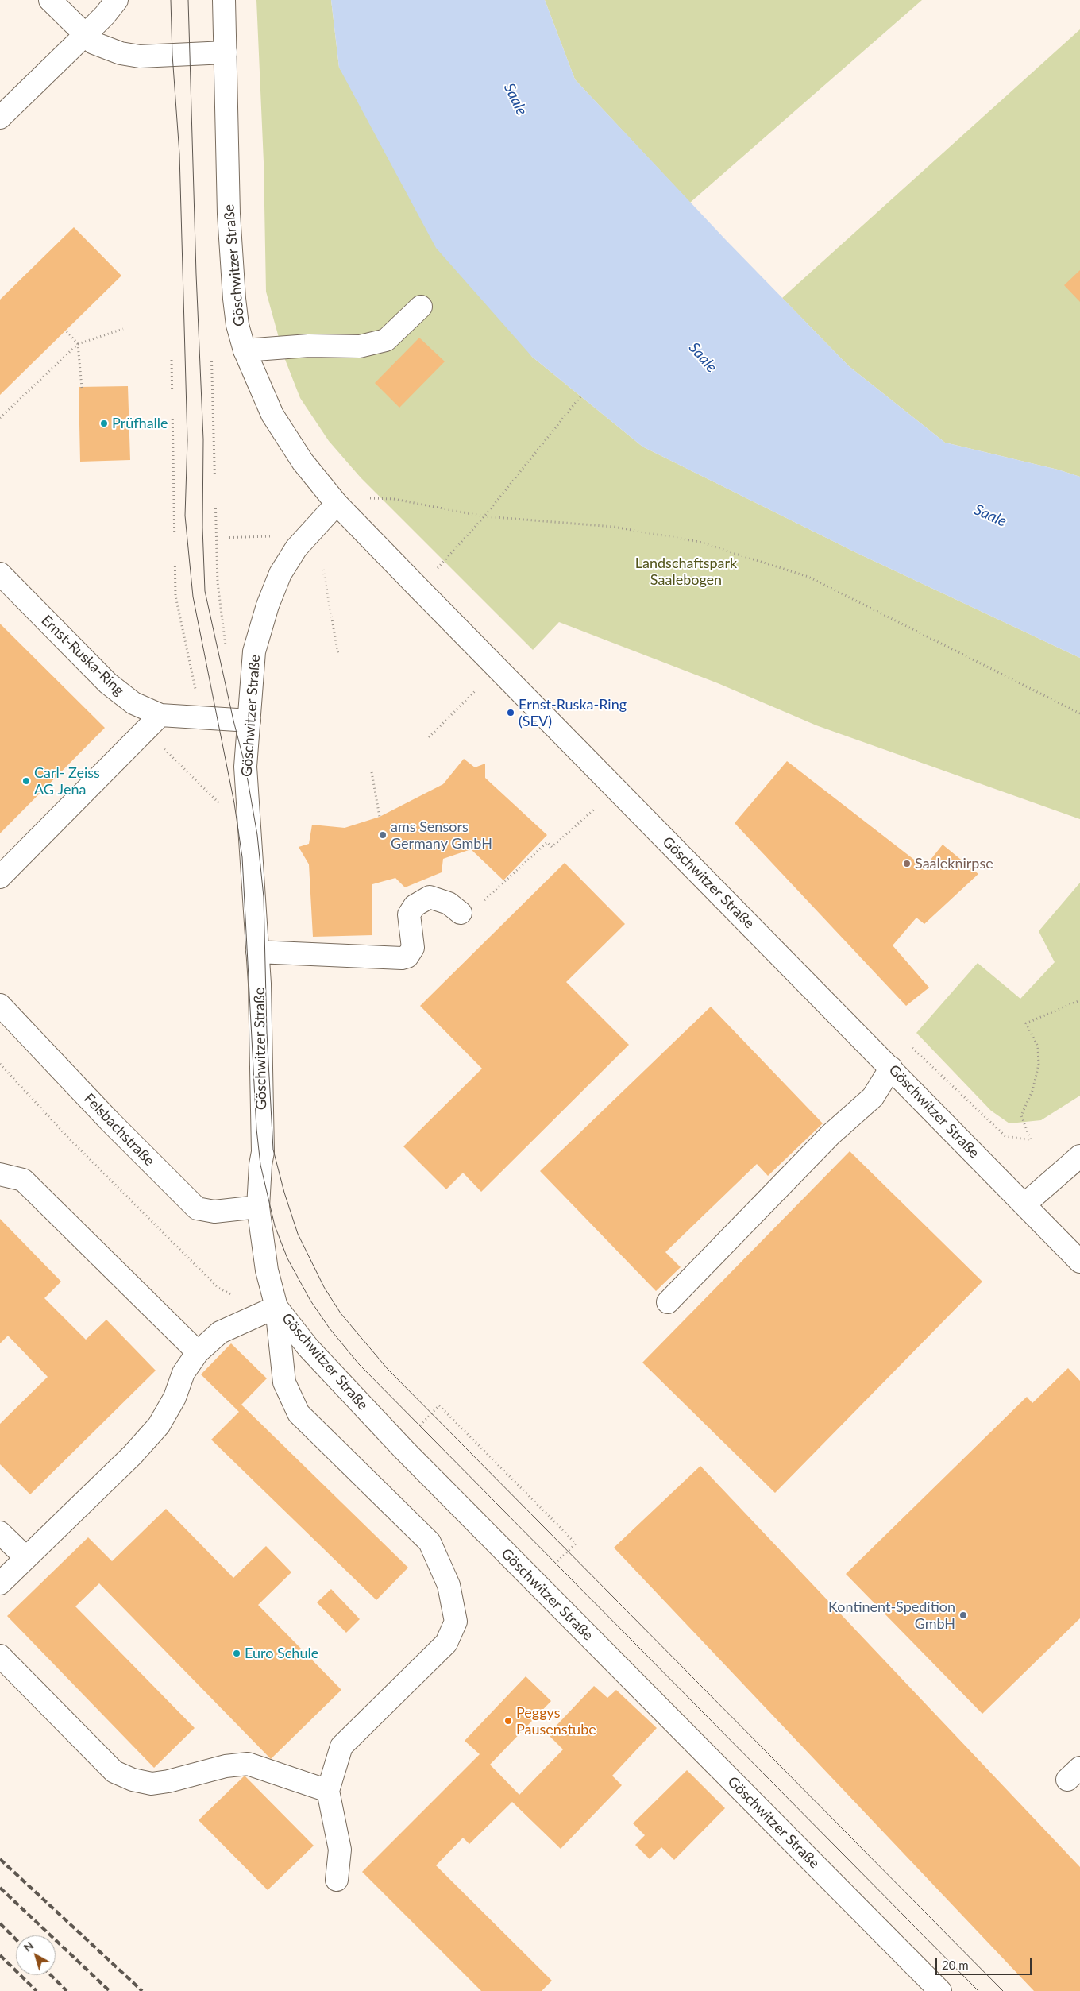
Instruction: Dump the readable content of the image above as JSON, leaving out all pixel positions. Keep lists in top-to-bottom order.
{
  "streets": {
    "main road": ["Göschwitzer Straße", "Ernst-Ruska-Ring", "Felsbachstraße"]
  },
  "crossings": [
    ["Göschwitzer Straße", "Ernst-Ruska-Ring"],
    ["Göschwitzer Straße", "Felsbachstraße"]
  ],
  "water": ["Saale"],
  "parks": ["Landschaftspark Saalebogen"],
  "places": [
    "Prüfhalle",
    "Ernst-Ruska-Ring (SEV)",
    "Carl- Zeiss AG Jena",
    "ams Sensors Germany GmbH",
    "Saaleknirpse",
    "Kontinent-Spedition GmbH",
    "Euro Schule",
    "Peggys Pausenstube"
  ],
  "scale_bar": "20 m",
  "north": "top left"
}
